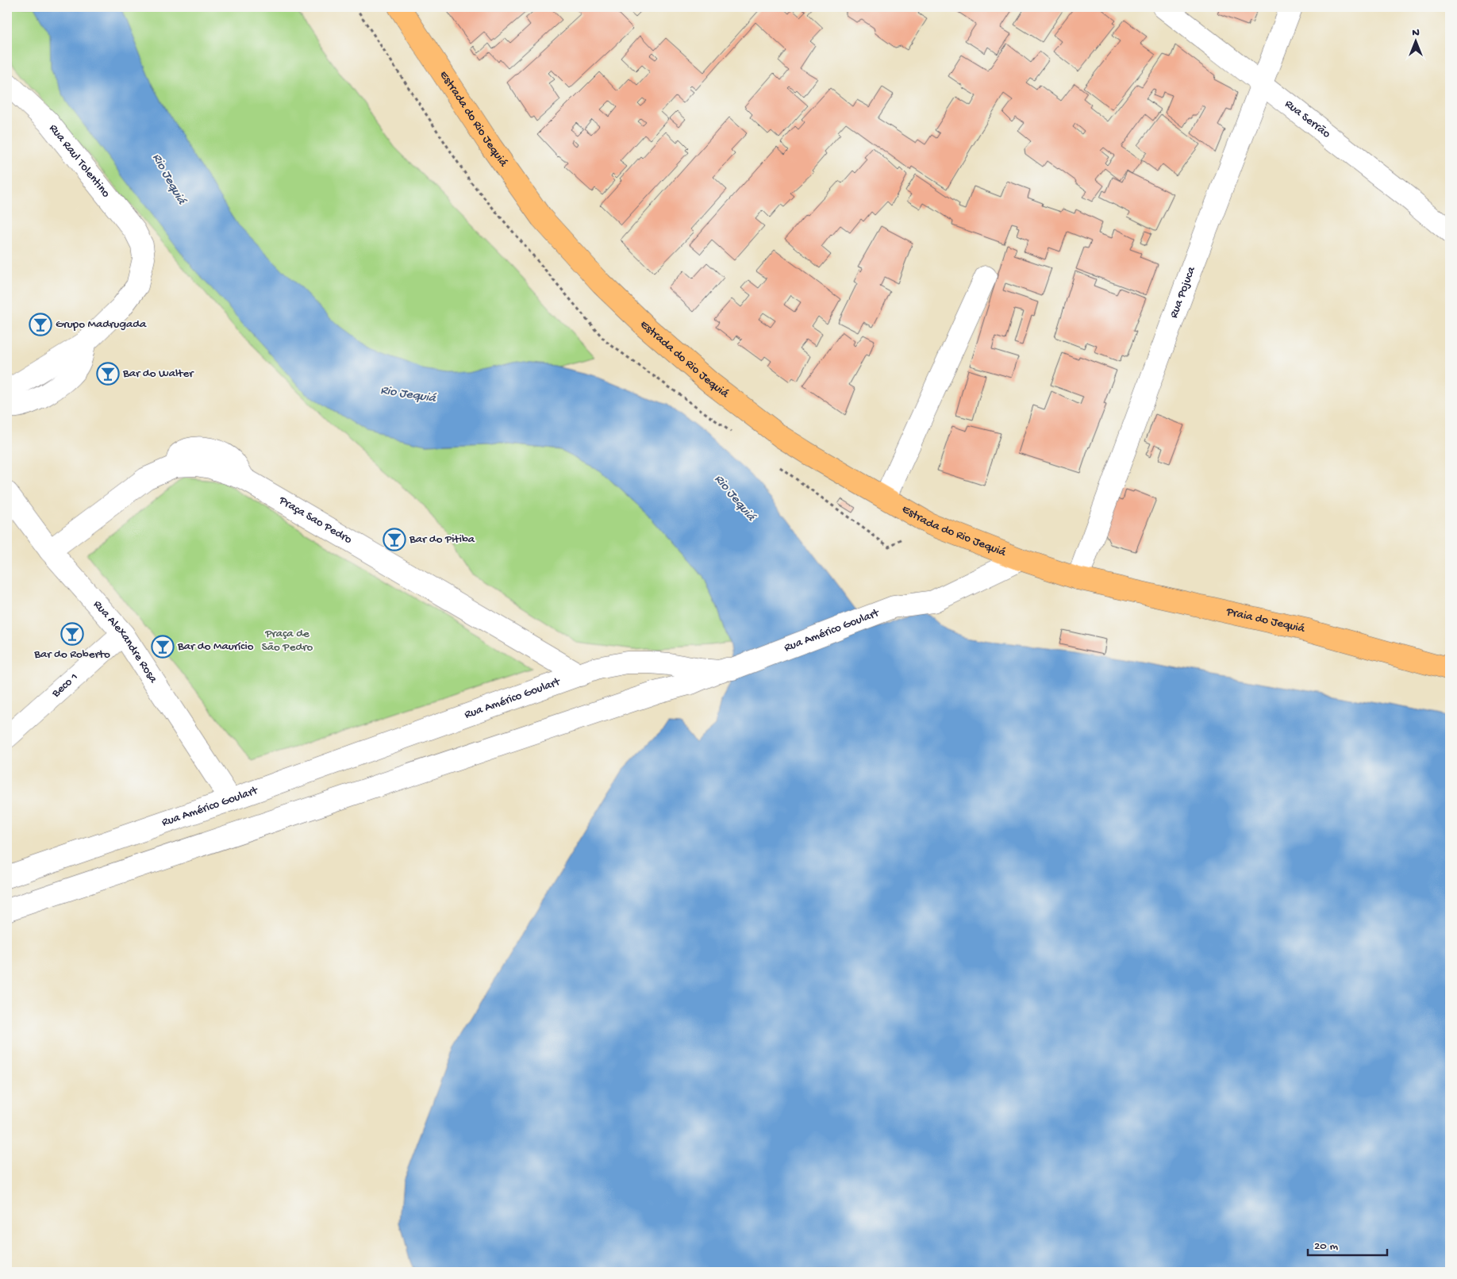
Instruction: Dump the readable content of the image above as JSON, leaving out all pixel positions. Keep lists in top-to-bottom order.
{
  "streets": {
    "main road": ["Estrada do Rio Jequiá", "Praia do Jequiá"],
    "street": [
      "Rua Serrão",
      "Rua Raul Tolentino",
      "Rua Pojuca",
      "Praça Sao Pedro",
      "Rua Américo Goulart",
      "Rua Alexandre Rosa",
      "Beco 1"
    ]
  },
  "crossings": [
    ["Estrada do Rio Jequiá", "Rua Pojuca"],
    ["Estrada do Rio Jequiá", "Praia do Jequiá"],
    ["Estrada do Rio Jequiá", "Rua Américo Goulart"],
    ["Rua Serrão", "Rua Pojuca"],
    ["Rua Pojuca", "Praia do Jequiá"],
    ["Praça Sao Pedro", "Rua Américo Goulart"],
    ["Praça Sao Pedro", "Rua Alexandre Rosa"],
    ["Rua Américo Goulart", "Rua Alexandre Rosa"],
    ["Rua Alexandre Rosa", "Beco 1"]
  ],
  "water": ["Rio Jequiá"],
  "parks": ["Praça de São Pedro"],
  "places": {
    "bar": [
      "Grupo Madrugada",
      "Bar do Walter",
      "Bar do Pitiba",
      "Bar do Roberto",
      "Bar do Maurício"
    ]
  },
  "scale_bar": "20 m",
  "north": "top"
}
